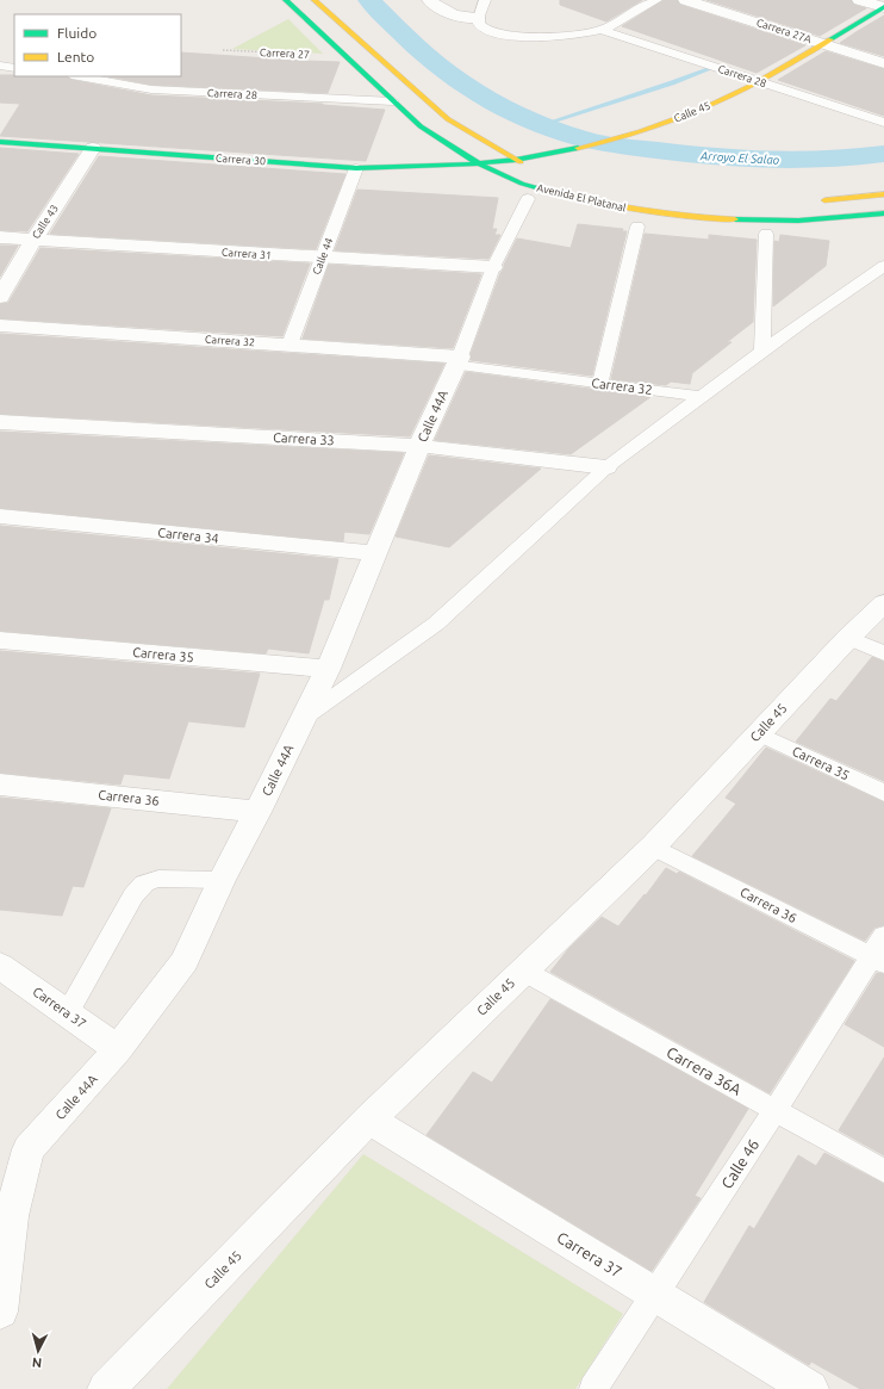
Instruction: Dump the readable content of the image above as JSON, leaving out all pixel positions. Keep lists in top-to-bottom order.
{
  "streets": {
    "main road": ["Calle 45", "Carrera 30", "Avenida El Platanal"],
    "street": [
      "Carrera 27A",
      "Calle 43",
      "Carrera 31",
      "Carrera 32",
      "Calle 44A",
      "Carrera 33",
      "Carrera 34",
      "Carrera 35",
      "Carrera 36",
      "Carrera 37"
    ],
    "lane": [
      "Carrera 28",
      "Calle 44",
      "Carrera 36A",
      "Calle 46"
    ],
    "path": ["Carrera 27"]
  },
  "crossings": [
    ["Carrera 27A", "Calle 45"],
    ["Carrera 27", "Avenida El Platanal"],
    ["Carrera 28", "Calle 45"],
    ["Carrera 28", "Avenida El Platanal"],
    ["Calle 45", "Carrera 30"],
    ["Calle 45", "Avenida El Platanal"],
    ["Calle 45", "Carrera 35"],
    ["Calle 45", "Carrera 36"],
    ["Calle 45", "Carrera 37"],
    ["Calle 45", "Carrera 36A"],
    ["Carrera 30", "Avenida El Platanal"],
    ["Carrera 30", "Calle 43"],
    ["Carrera 30", "Calle 44"],
    ["Calle 43", "Carrera 31"],
    ["Carrera 31", "Calle 44"],
    ["Carrera 31", "Calle 44A"],
    ["Calle 44", "Carrera 32"],
    ["Carrera 32", "Calle 44A"],
    ["Calle 44A", "Carrera 33"],
    ["Calle 44A", "Carrera 34"],
    ["Calle 44A", "Carrera 35"],
    ["Calle 44A", "Carrera 36"],
    ["Calle 44A", "Carrera 37"],
    ["Carrera 36", "Calle 46"],
    ["Carrera 37", "Calle 46"],
    ["Carrera 36A", "Calle 46"]
  ],
  "water": ["Arroyo El Salao"],
  "legend": ["Fluido", "Lento"],
  "north": "bottom"
}
